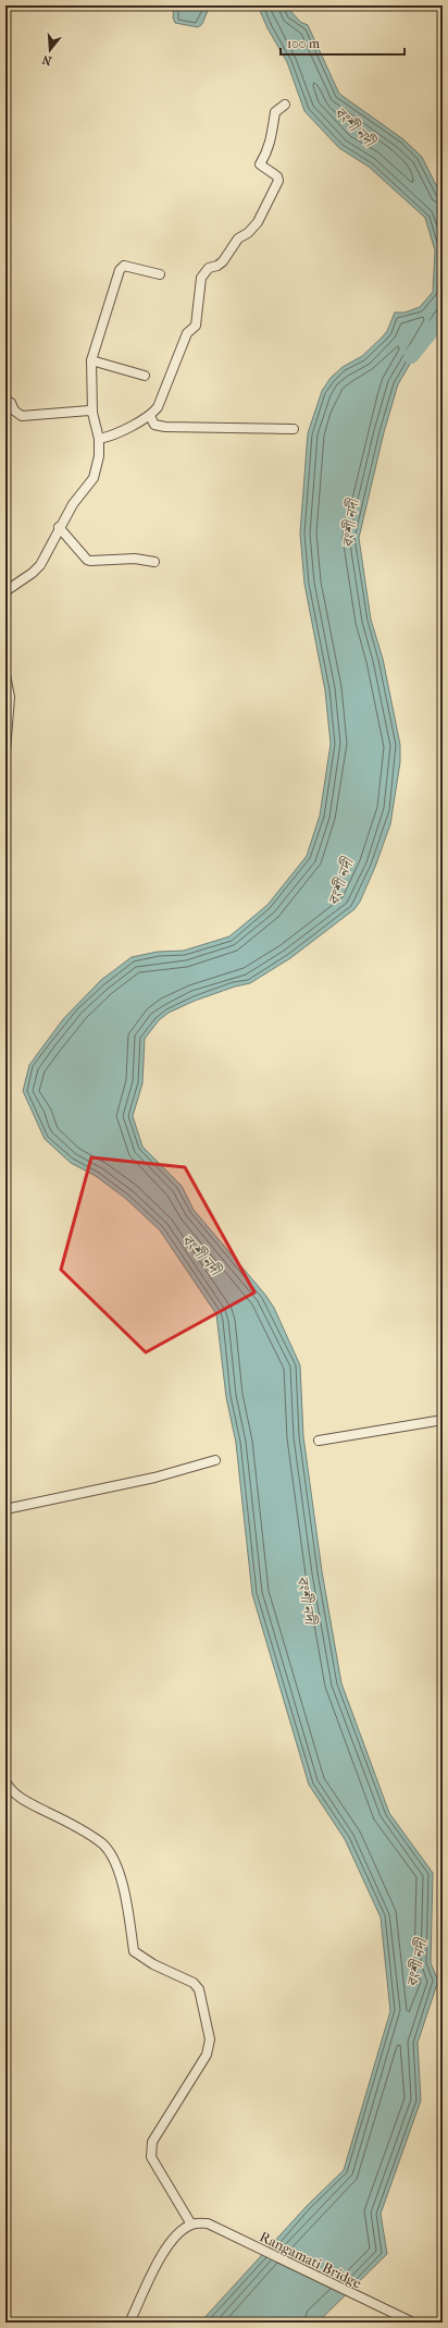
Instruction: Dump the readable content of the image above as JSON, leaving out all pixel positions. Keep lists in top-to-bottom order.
{
  "streets": {
    "street": ["Rangamati Bridge"]
  },
  "water": ["বংশী নদী"],
  "scale_bar": "100 m",
  "north": "bottom"
}
